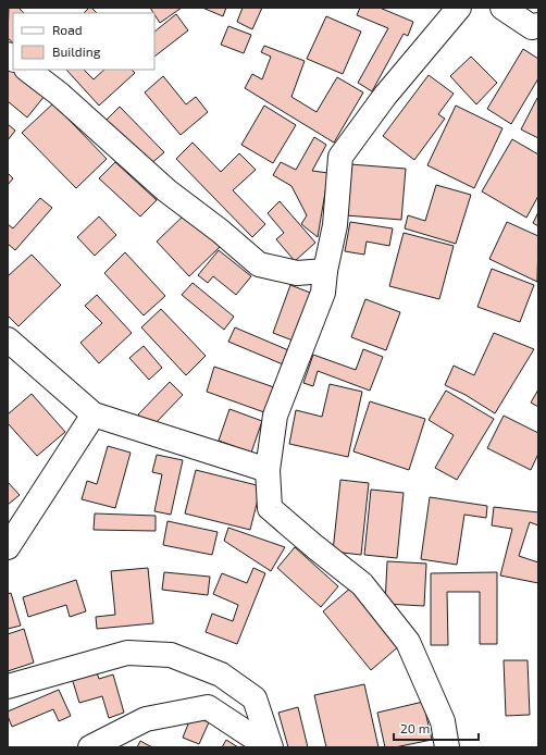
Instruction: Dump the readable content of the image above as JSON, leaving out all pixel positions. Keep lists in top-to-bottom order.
{
  "legend": ["Road", "Building"],
  "scale_bar": "20 m"
}
